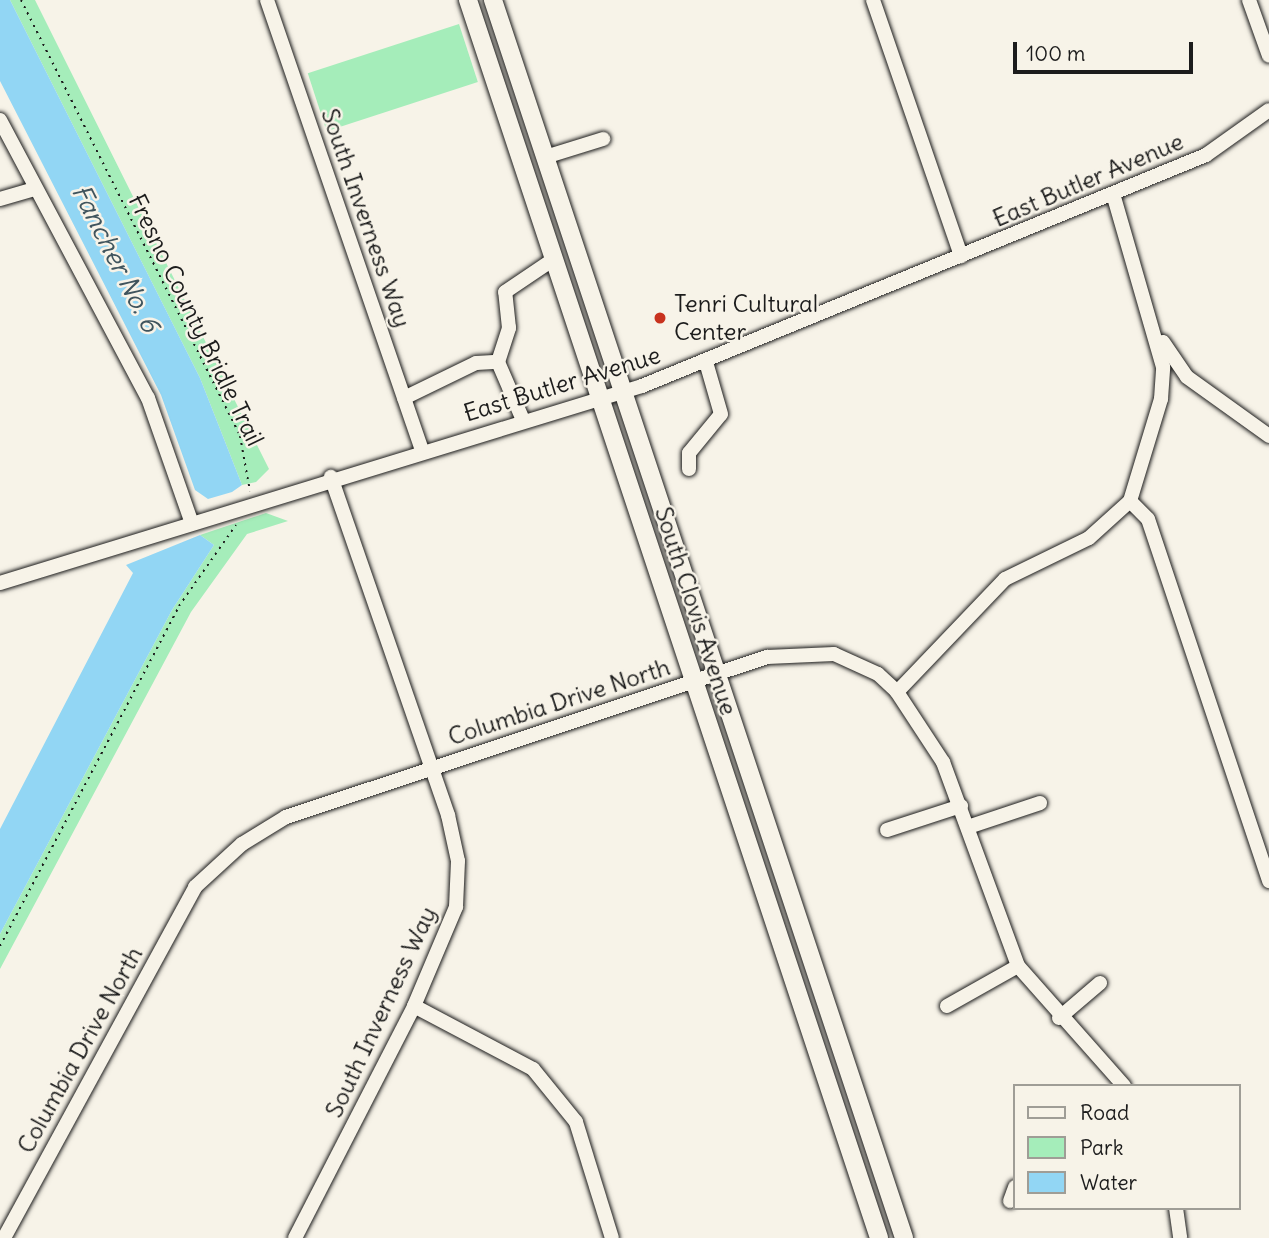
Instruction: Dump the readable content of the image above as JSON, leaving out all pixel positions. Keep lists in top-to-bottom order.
{
  "streets": {
    "main road": ["South Clovis Avenue"],
    "street": ["East Butler Avenue", "South Inverness Way", "Columbia Drive North"],
    "path": ["Fresno County Bridle Trail"]
  },
  "crossings": [
    ["East Butler Avenue", "South Inverness Way"],
    ["East Butler Avenue", "Fresno County Bridle Trail"],
    ["East Butler Avenue", "South Clovis Avenue"],
    ["South Inverness Way", "Columbia Drive North"],
    ["South Clovis Avenue", "Columbia Drive North"]
  ],
  "water": ["Fancher No. 6"],
  "places": ["Tenri Cultural Center"],
  "legend": ["Road", "Park", "Water"],
  "scale_bar": "100 m"
}
